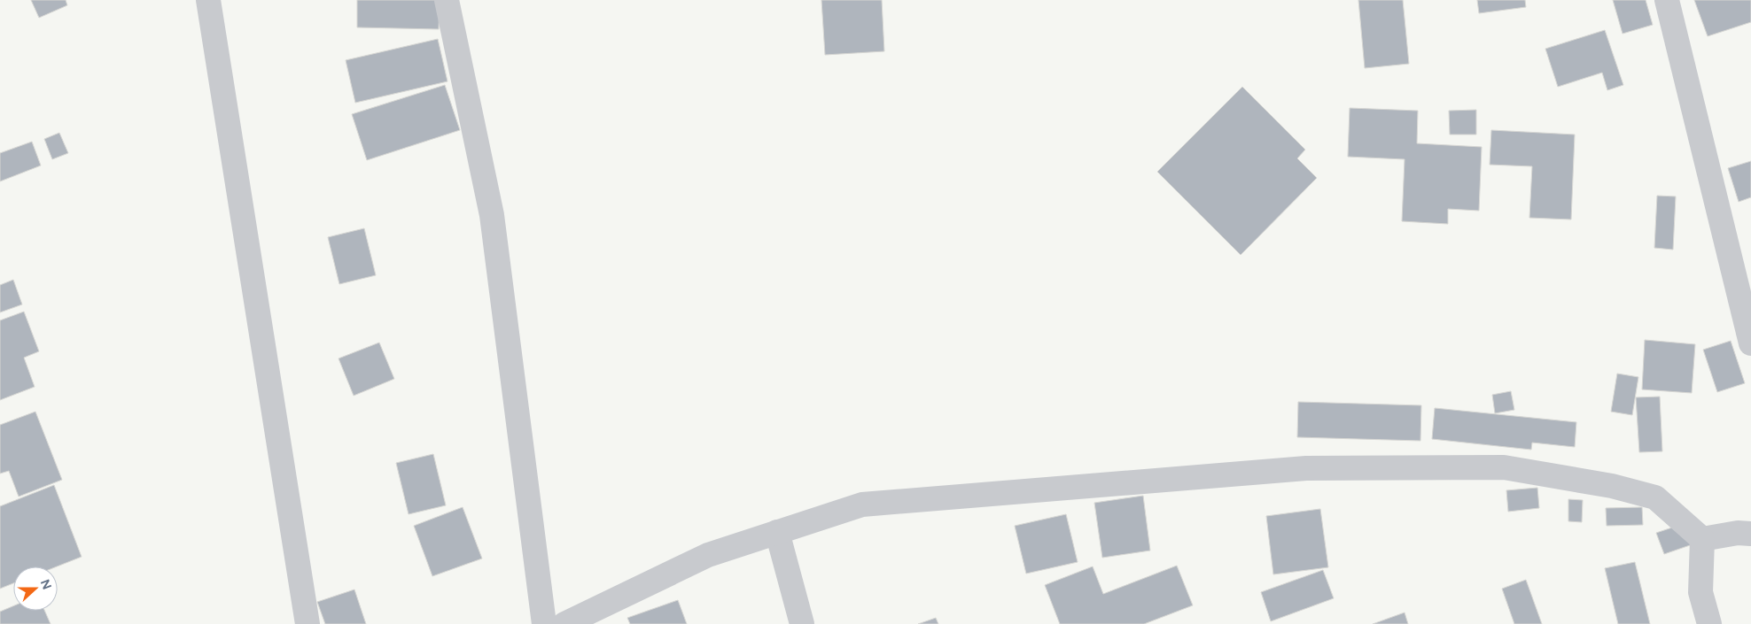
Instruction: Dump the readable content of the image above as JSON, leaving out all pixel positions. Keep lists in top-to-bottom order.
{
  "north": "right"
}
